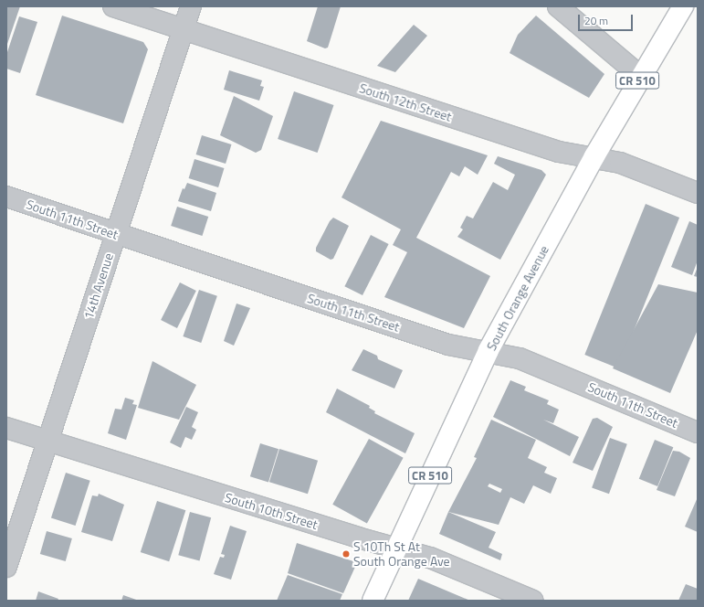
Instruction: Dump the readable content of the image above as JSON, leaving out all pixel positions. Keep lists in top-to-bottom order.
{
  "streets": {
    "main road": ["CR 510", "South Orange Avenue"],
    "street": [
      "South 12th Street",
      "South 11th Street",
      "14th Avenue",
      "South 10th Street"
    ]
  },
  "crossings": [
    ["South 12th Street", "14th Avenue"],
    ["South 12th Street", "South Orange Avenue"],
    ["South 11th Street", "14th Avenue"],
    ["South 11th Street", "South Orange Avenue"],
    ["14th Avenue", "South 10th Street"],
    ["South Orange Avenue", "South 10th Street"]
  ],
  "places": ["S 10Th St At South Orange Ave"],
  "scale_bar": "20 m"
}
